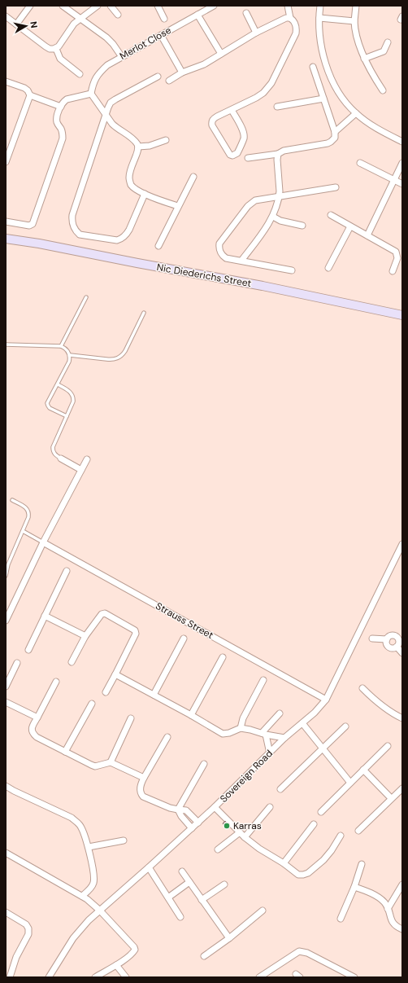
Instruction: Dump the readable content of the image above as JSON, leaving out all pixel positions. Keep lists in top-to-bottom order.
{
  "streets": {
    "street": [
      "Merlot Close",
      "Nic Diederichs Street",
      "Strauss Street",
      "Sovereign Road"
    ]
  },
  "crossings": [
    ["Strauss Street", "Sovereign Road"]
  ],
  "places": ["Karras"],
  "north": "right"
}
